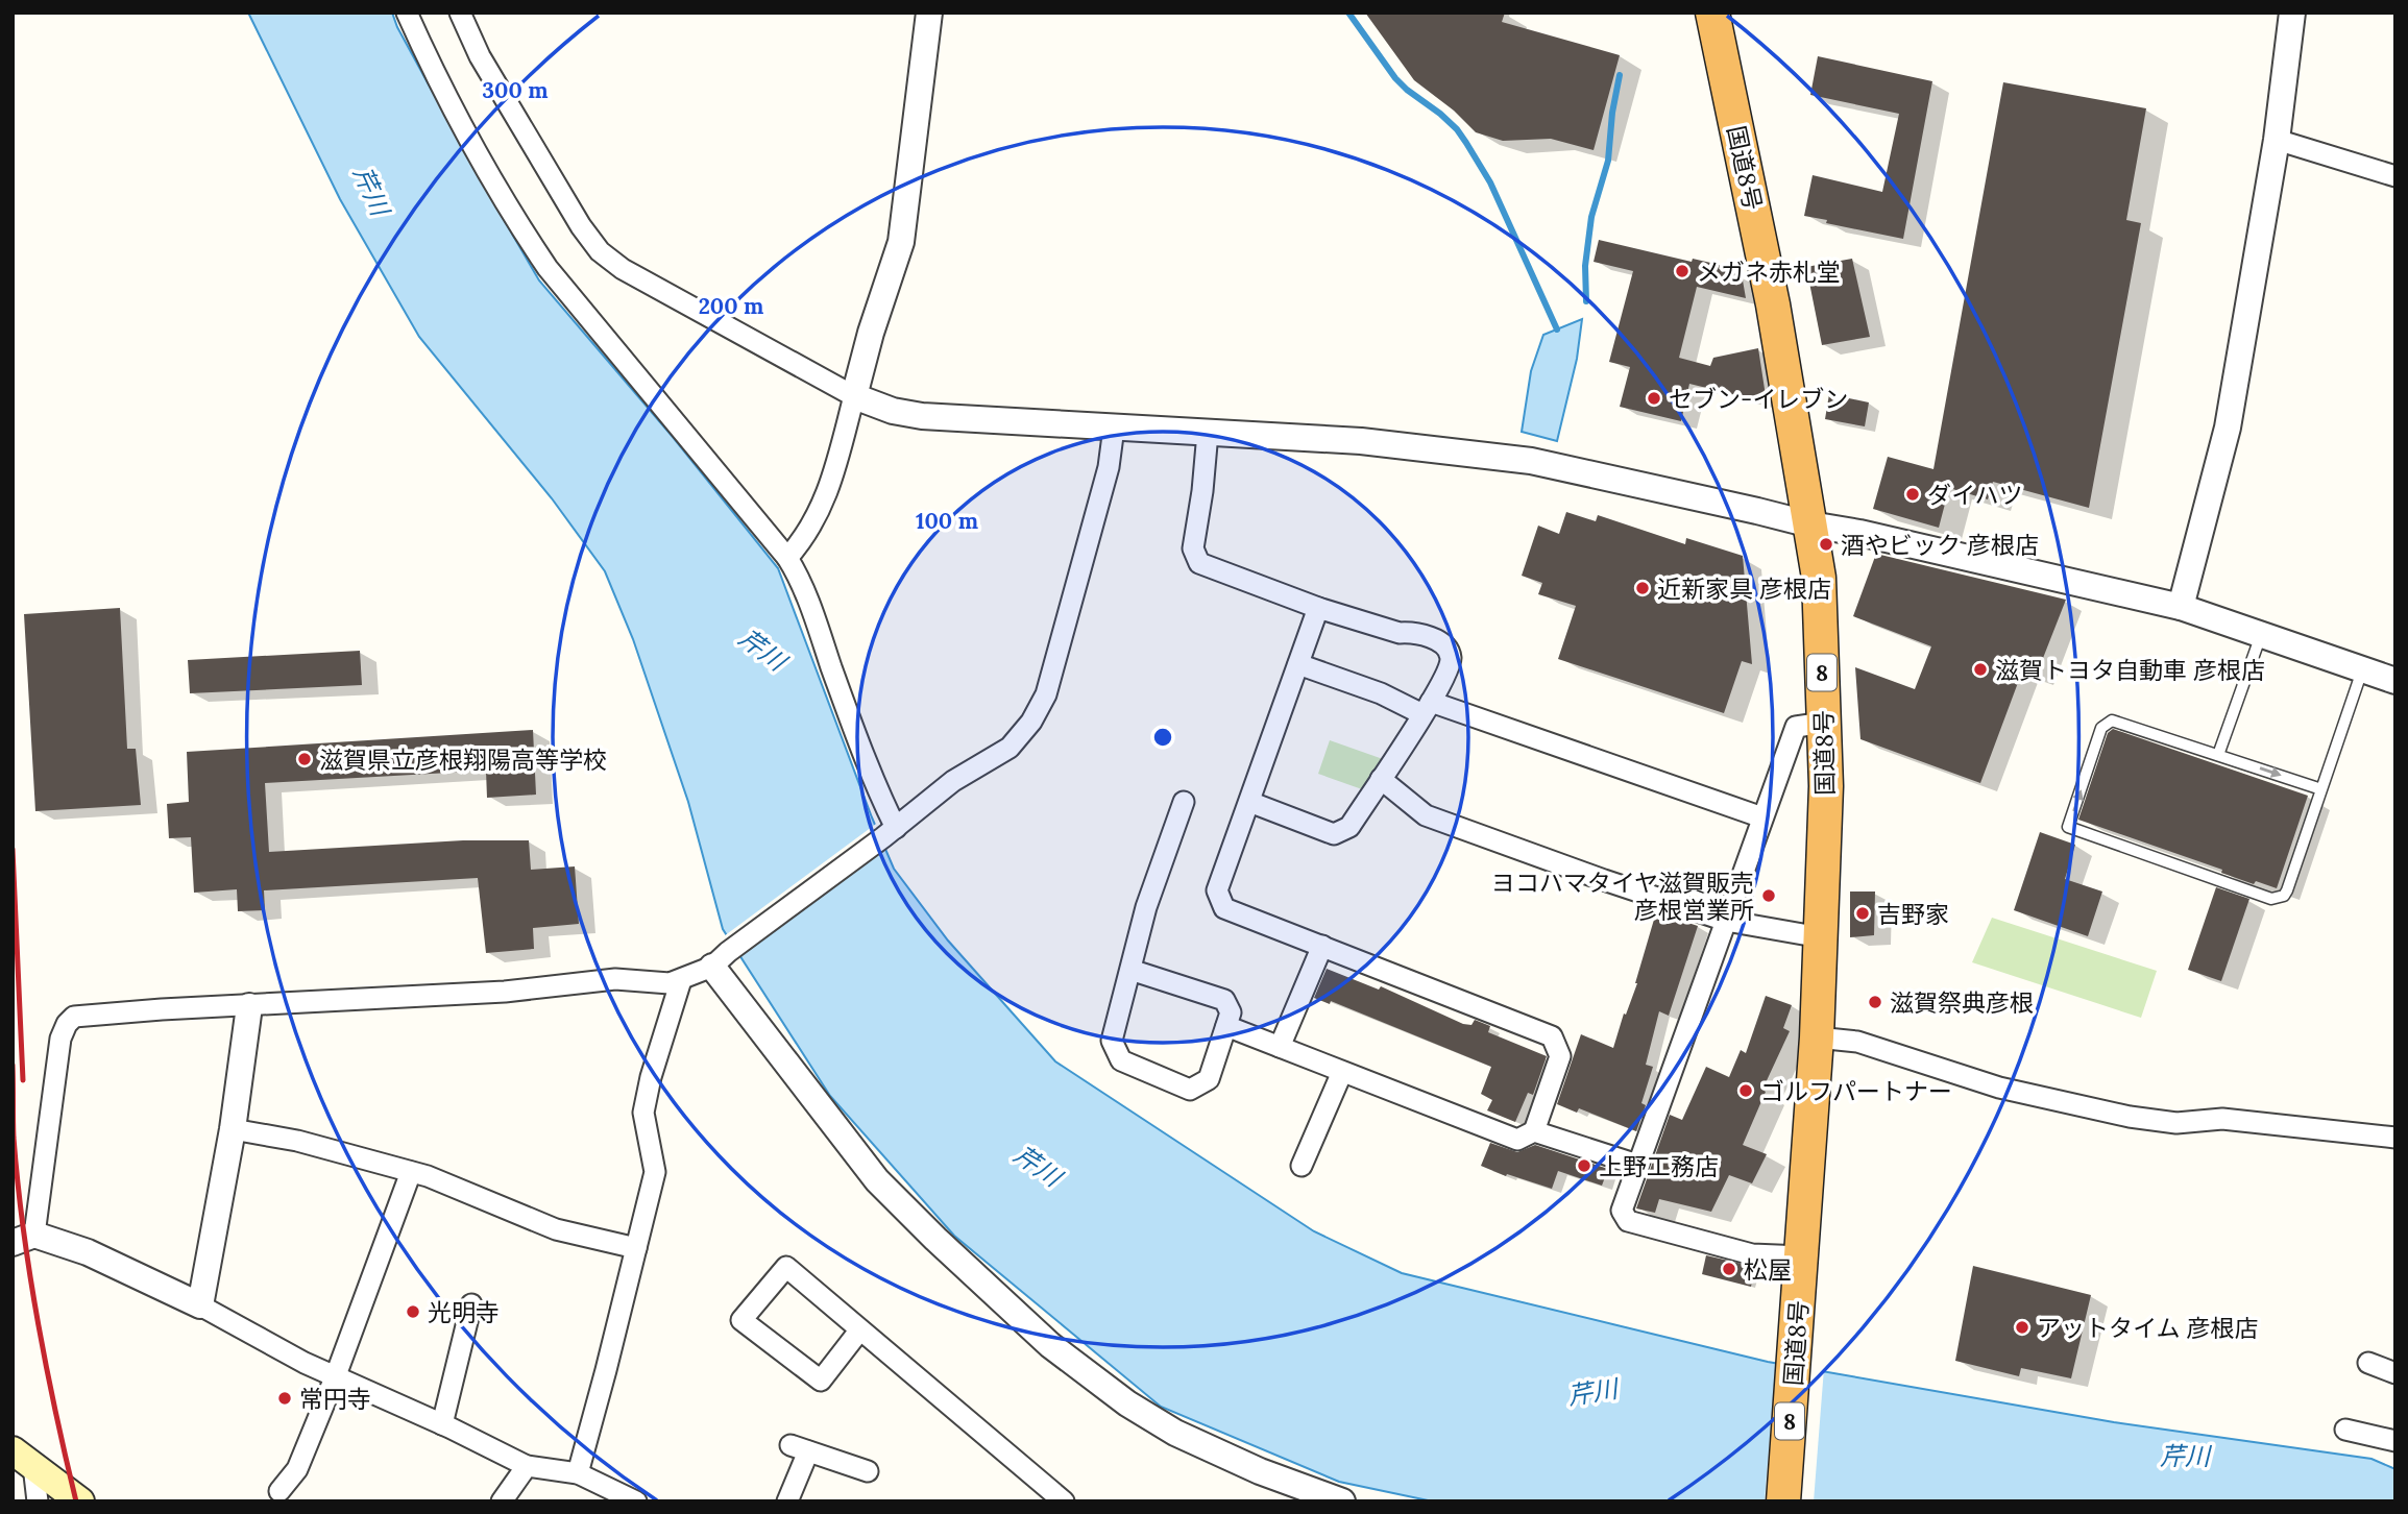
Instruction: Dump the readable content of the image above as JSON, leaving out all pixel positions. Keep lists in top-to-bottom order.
{
  "streets": {
    "highway": ["国道8号", "8"]
  },
  "water": ["芹川"],
  "places": [
    "メガネ赤札堂",
    "セブン-イレブン",
    "ダイハツ",
    "酒やビック 彦根店",
    "近新家具 彦根店",
    "滋賀トヨタ自動車 彦根店",
    "滋賀県立彦根翔陽高等学校",
    "ヨコハマタイヤ滋賀販売 彦根営業所",
    "吉野家",
    "滋賀祭典彦根",
    "ゴルフパートナー",
    "上野工務店",
    "松屋",
    "光明寺",
    "アットタイム 彦根店",
    "常円寺"
  ],
  "rings": ["300 m", "200 m", "100 m"]
}
